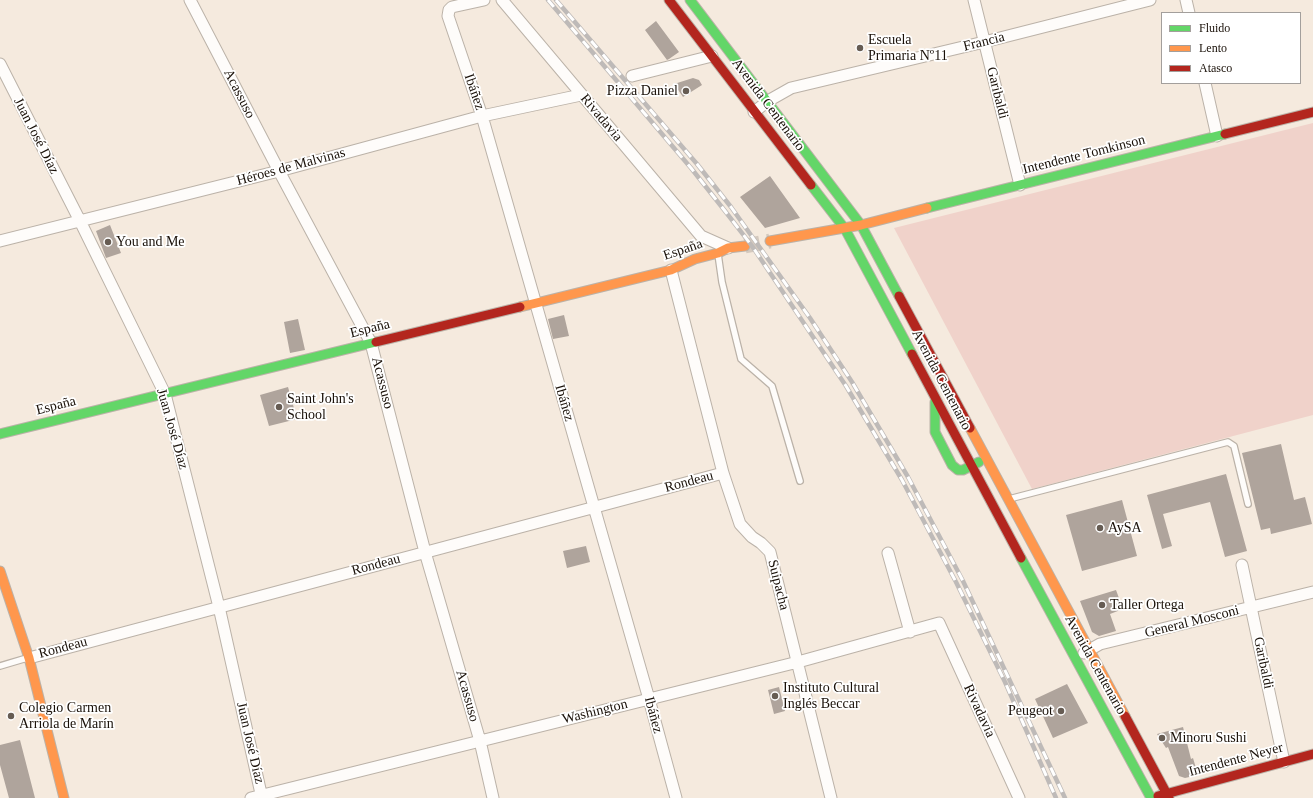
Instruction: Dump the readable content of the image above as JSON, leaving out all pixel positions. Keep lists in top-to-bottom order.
{
  "streets": {
    "main road": [
      "Avenida Centenario",
      "Intendente Tomkinson",
      "España",
      "Intendente Neyer"
    ],
    "street": [
      "Francia",
      "Ibáñez",
      "Garibaldi",
      "Acassuso",
      "Rivadavia",
      "Juan José Díaz",
      "Héroes de Malvinas",
      "Rondeau",
      "Suipacha",
      "General Mosconi",
      "Washington"
    ]
  },
  "crossings": [
    ["Francia", "Garibaldi"],
    ["Francia", "Avenida Centenario"],
    ["Ibáñez", "Héroes de Malvinas"],
    ["Ibáñez", "España"],
    ["Ibáñez", "Rondeau"],
    ["Ibáñez", "Washington"],
    ["Garibaldi", "Intendente Tomkinson"],
    ["Garibaldi", "General Mosconi"],
    ["Garibaldi", "Intendente Neyer"],
    ["Acassuso", "Héroes de Malvinas"],
    ["Acassuso", "España"],
    ["Acassuso", "Rondeau"],
    ["Acassuso", "Washington"],
    ["Avenida Centenario", "Intendente Tomkinson"],
    ["Avenida Centenario", "General Mosconi"],
    ["Avenida Centenario", "Intendente Neyer"],
    ["Rivadavia", "Héroes de Malvinas"],
    ["Rivadavia", "España"],
    ["Rivadavia", "Washington"],
    ["Juan José Díaz", "Héroes de Malvinas"],
    ["Juan José Díaz", "España"],
    ["Juan José Díaz", "Rondeau"],
    ["Juan José Díaz", "Washington"],
    ["España", "Suipacha"],
    ["Rondeau", "Suipacha"],
    ["Suipacha", "Washington"]
  ],
  "places": [
    "Escuela Primaria Nº11",
    "Pizza Daniel",
    "You and Me",
    "Saint John's School",
    "AySA",
    "Taller Ortega",
    "Instituto Cultural Inglés Beccar",
    "Peugeot",
    "Colegio Carmen Arriola de Marín",
    "Minoru Sushi"
  ],
  "legend": ["Fluido", "Lento", "Atasco"]
}
